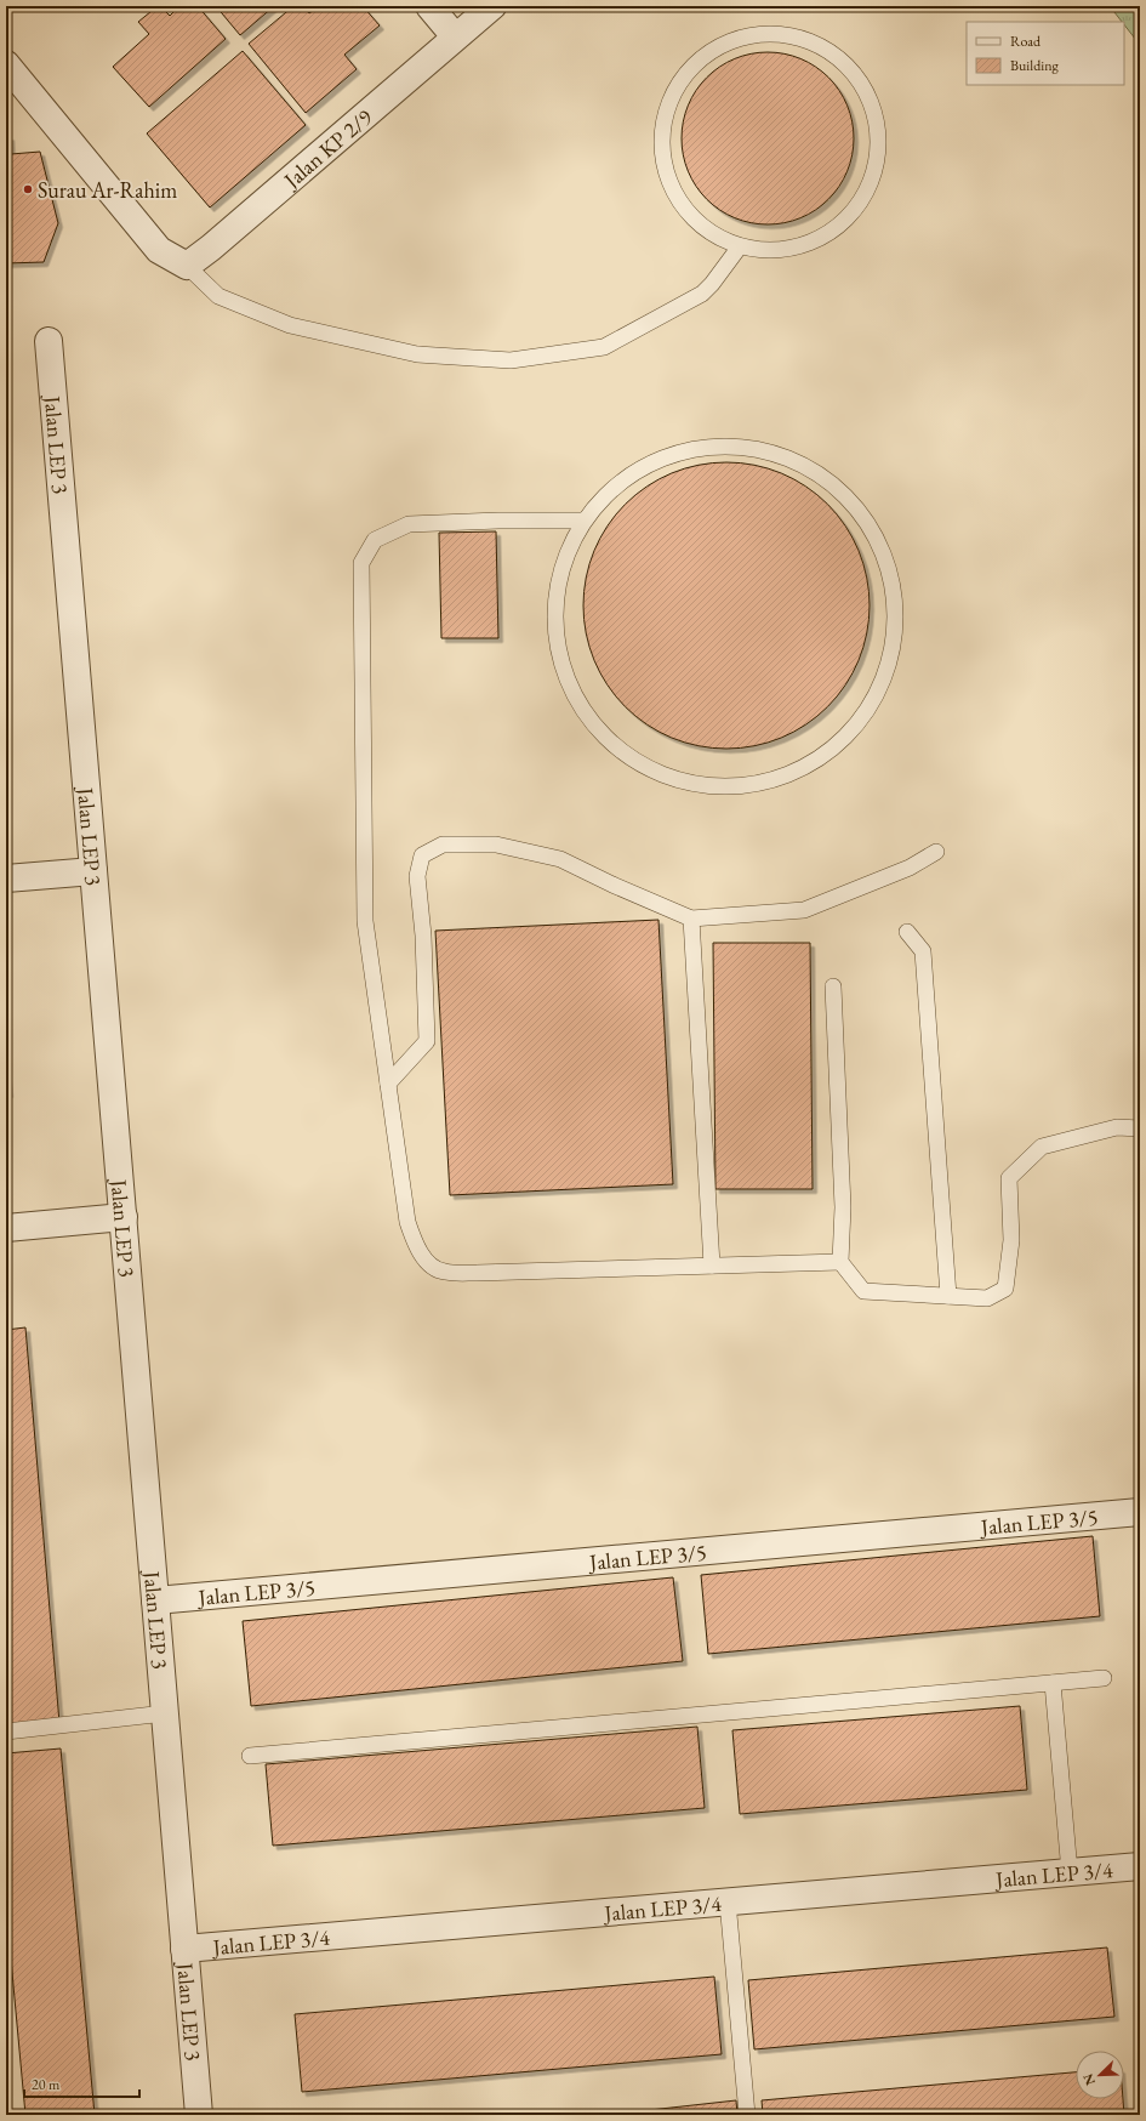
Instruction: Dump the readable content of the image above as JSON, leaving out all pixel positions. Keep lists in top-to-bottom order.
{
  "streets": {
    "street": [
      "Jalan KP 2/9",
      "Jalan LEP 3",
      "Jalan LEP 3/5",
      "Jalan LEP 3/4"
    ]
  },
  "crossings": [
    ["Jalan LEP 3", "Jalan LEP 3/5"],
    ["Jalan LEP 3", "Jalan LEP 3/4"]
  ],
  "places": ["Surau Ar-Rahim"],
  "legend": ["Road", "Building"],
  "scale_bar": "20 m",
  "north": "bottom left"
}
